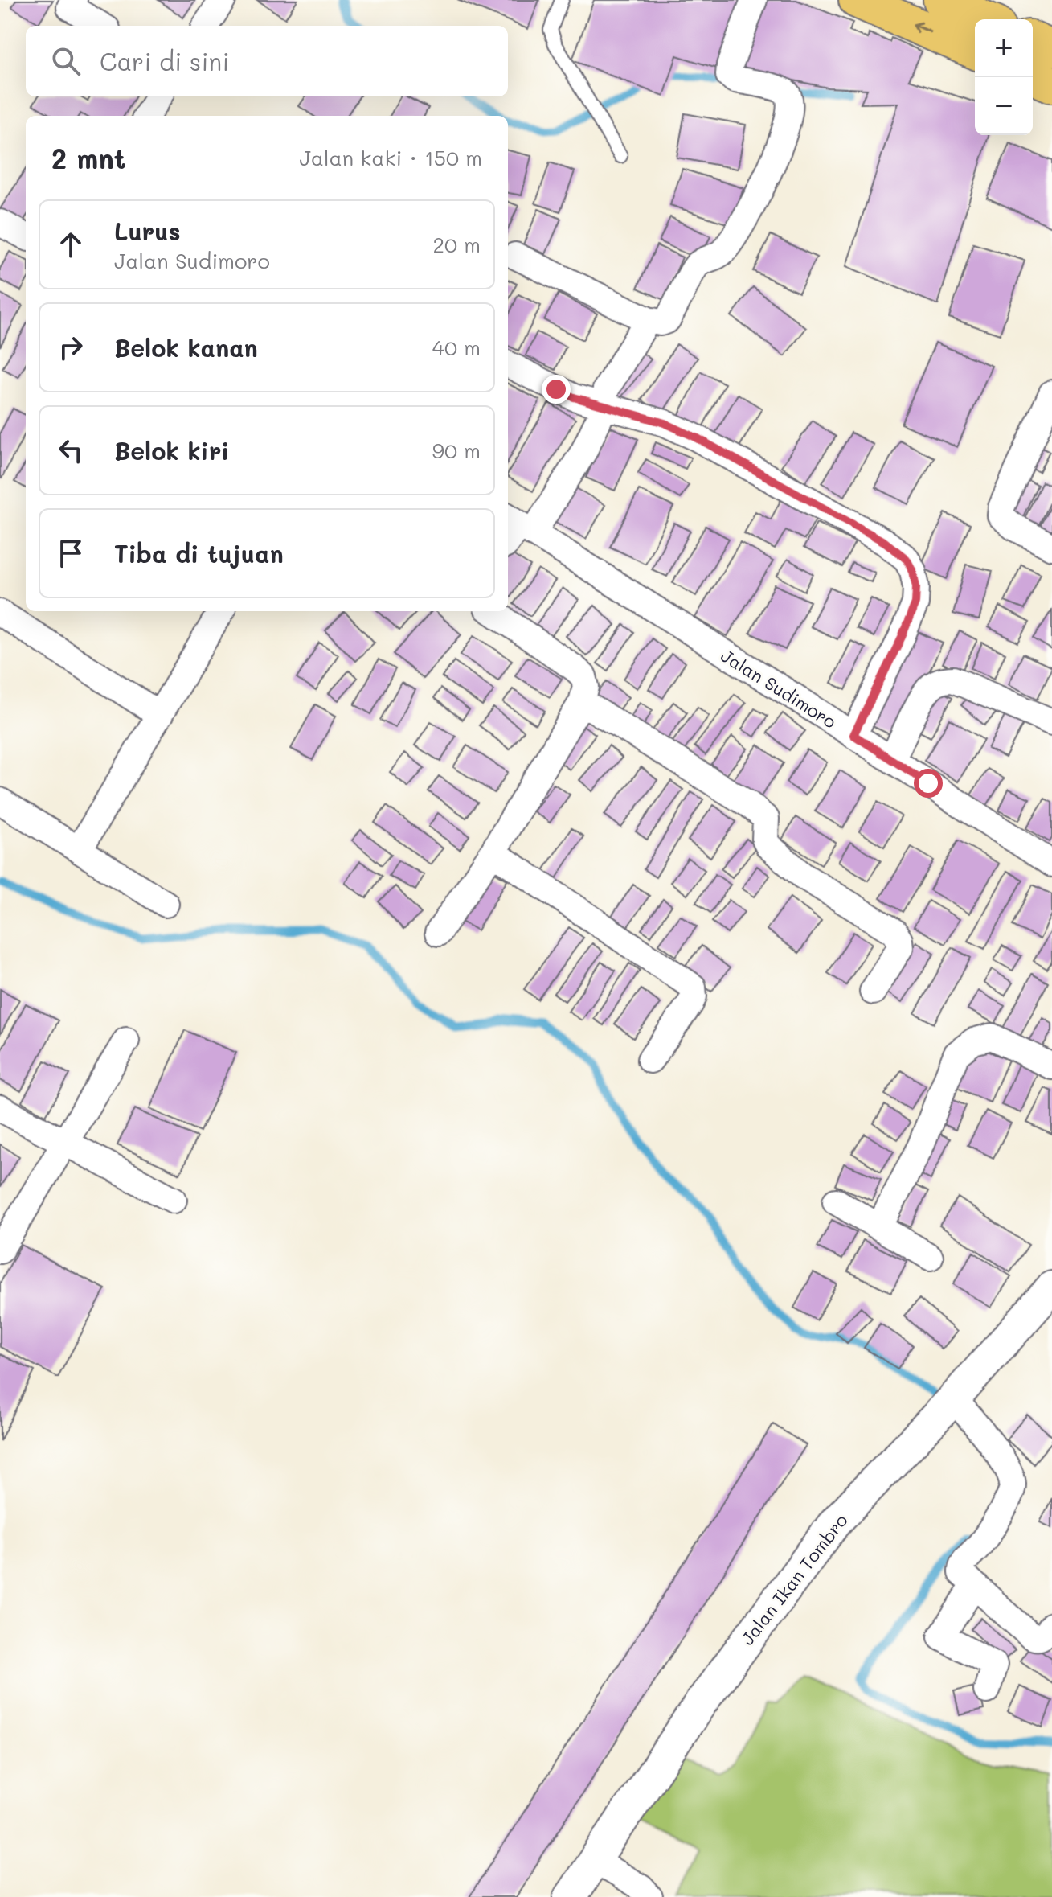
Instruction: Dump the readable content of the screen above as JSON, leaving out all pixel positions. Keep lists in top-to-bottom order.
{
  "streets": {
    "street": ["Jalan Sudimoro", "Jalan Ikan Tombro"]
  },
  "page": {
    "map_buttons": ["+", "−"],
    "search": "Cari di sini",
    "heading": ["2 mnt", "Jalan kaki · 150 m"],
    "list": [
      ["Lurus", "Jalan Sudimoro", "20 m"],
      ["Belok kanan", "40 m"],
      ["Belok kiri", "90 m"],
      "Tiba di tujuan"
    ]
  }
}
